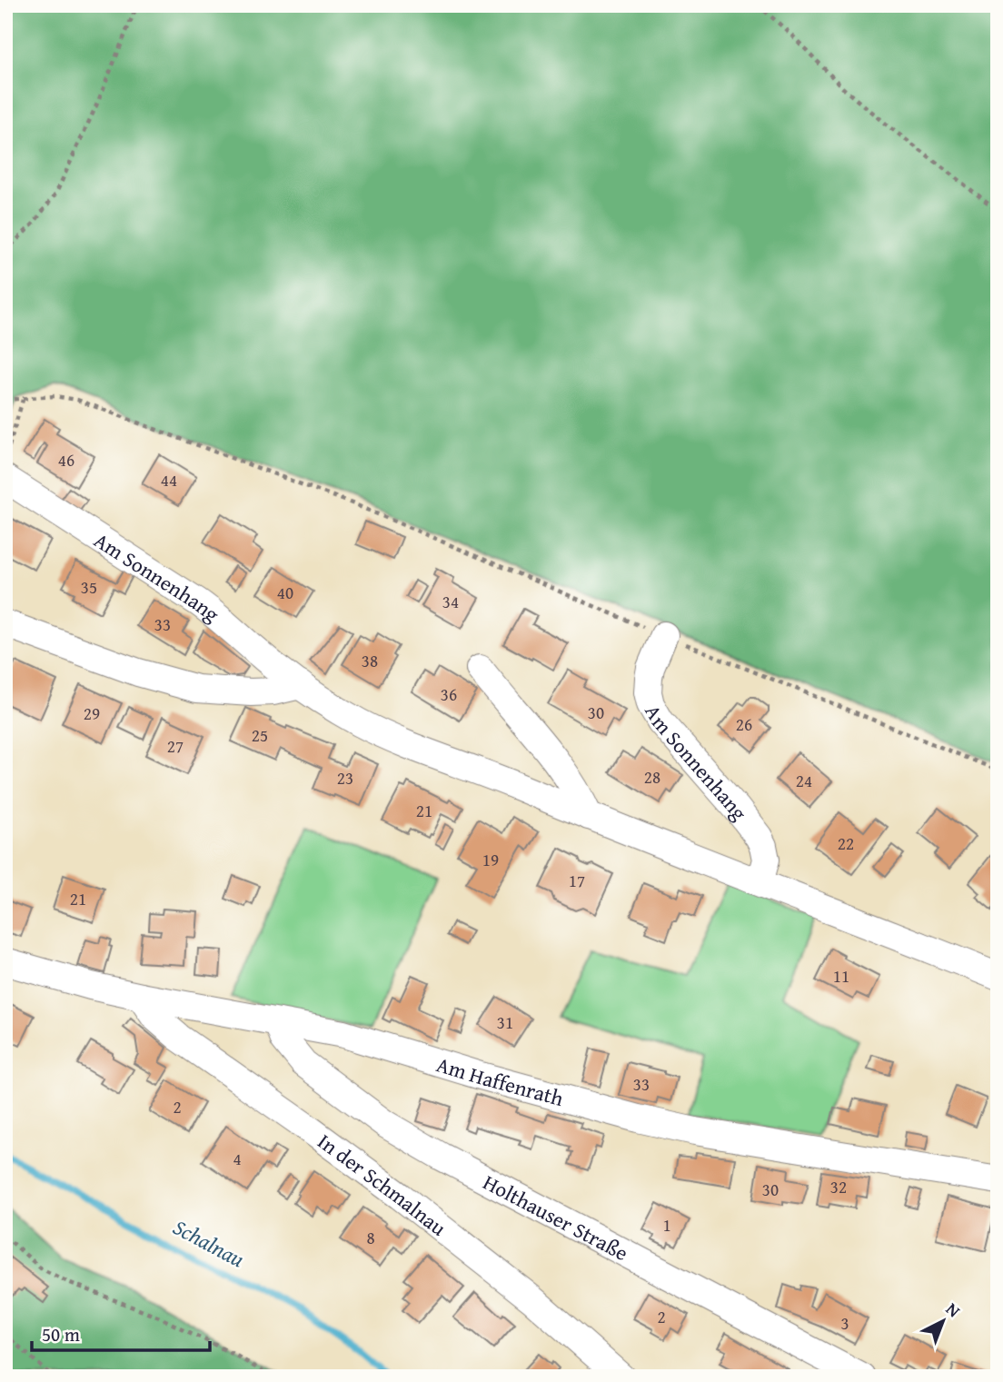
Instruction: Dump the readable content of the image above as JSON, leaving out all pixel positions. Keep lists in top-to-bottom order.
{
  "streets": {
    "street": [
      "Am Sonnenhang",
      "Am Haffenrath",
      "In der Schmalnau",
      "Holthauser Straße"
    ]
  },
  "crossings": [
    ["Am Haffenrath", "In der Schmalnau"],
    ["Am Haffenrath", "Holthauser Straße"]
  ],
  "water": ["Schalnau"],
  "house_numbers": [
    "46",
    "44",
    "35",
    "40",
    "34",
    "33",
    "38",
    "36",
    "30",
    "29",
    "26",
    "25",
    "27",
    "28",
    "23",
    "24",
    "21",
    "22",
    "19",
    "17",
    "21",
    "11",
    "31",
    "33",
    "2",
    "4",
    "32",
    "30",
    "1",
    "8",
    "2",
    "3"
  ],
  "scale_bar": "50 m",
  "north": "top right"
}
